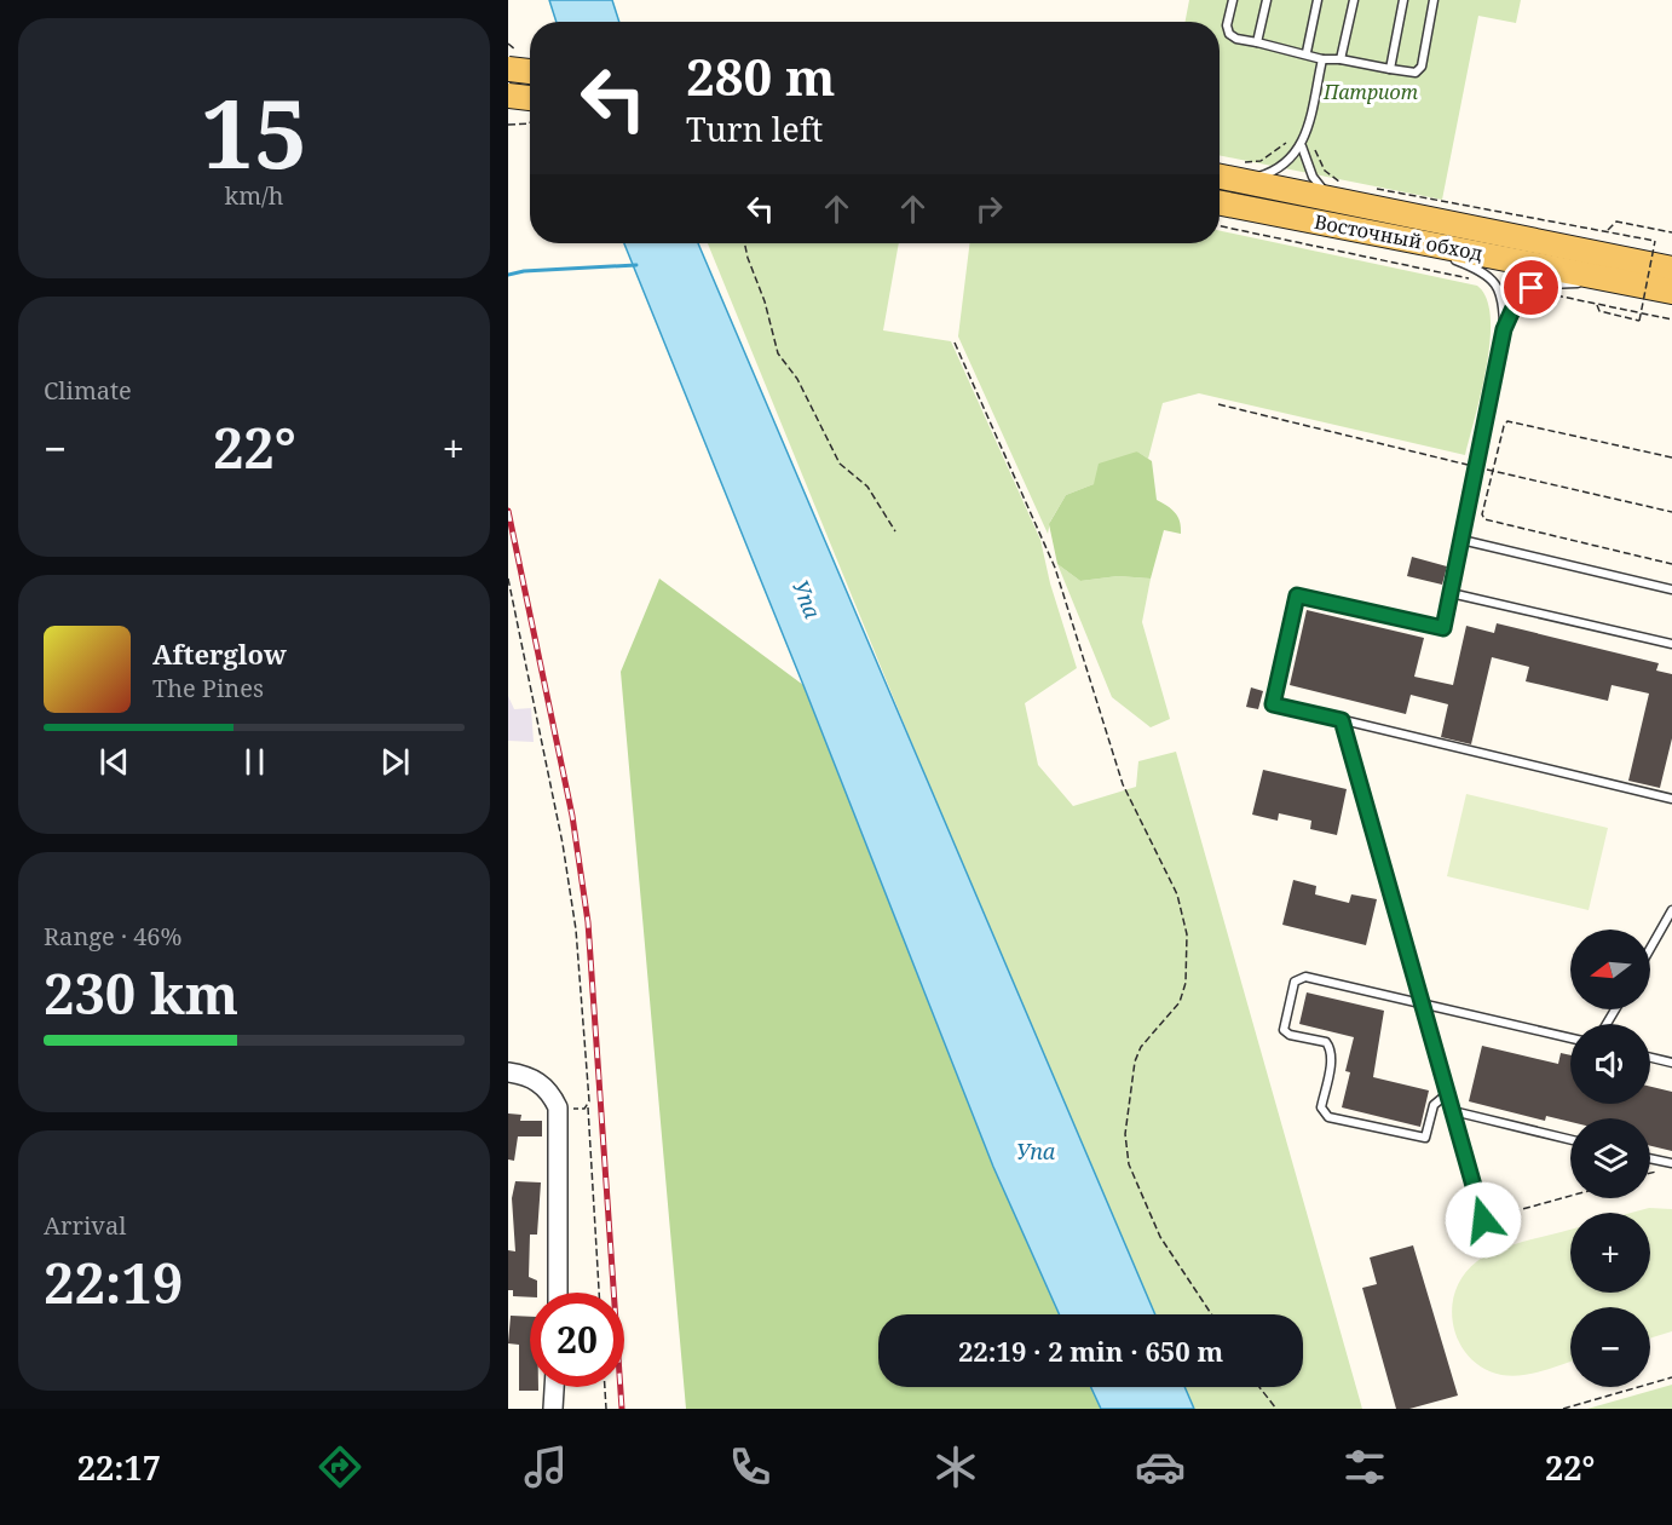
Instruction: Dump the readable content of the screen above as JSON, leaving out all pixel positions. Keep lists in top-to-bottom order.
{
  "streets": {
    "main road": ["Восточный обход"]
  },
  "water": ["Упа"],
  "parks": ["Патриот"],
  "north": "left",
  "page": {
    "tile": [
      ["15", "km/h"],
      "Climate",
      ["Range · 46%", "230 km"],
      ["Arrival", "22:19"]
    ],
    "turn": ["280 m", "Turn left"],
    "heat": ["−", "22°", "+"],
    "song": ["Afterglow", "The Pines"],
    "map_buttons": ["+", "−"],
    "limit": "20",
    "trip": "22:19 · 2 min · 650 m",
    "tabs": ["22:17", "22°"]
  }
}
